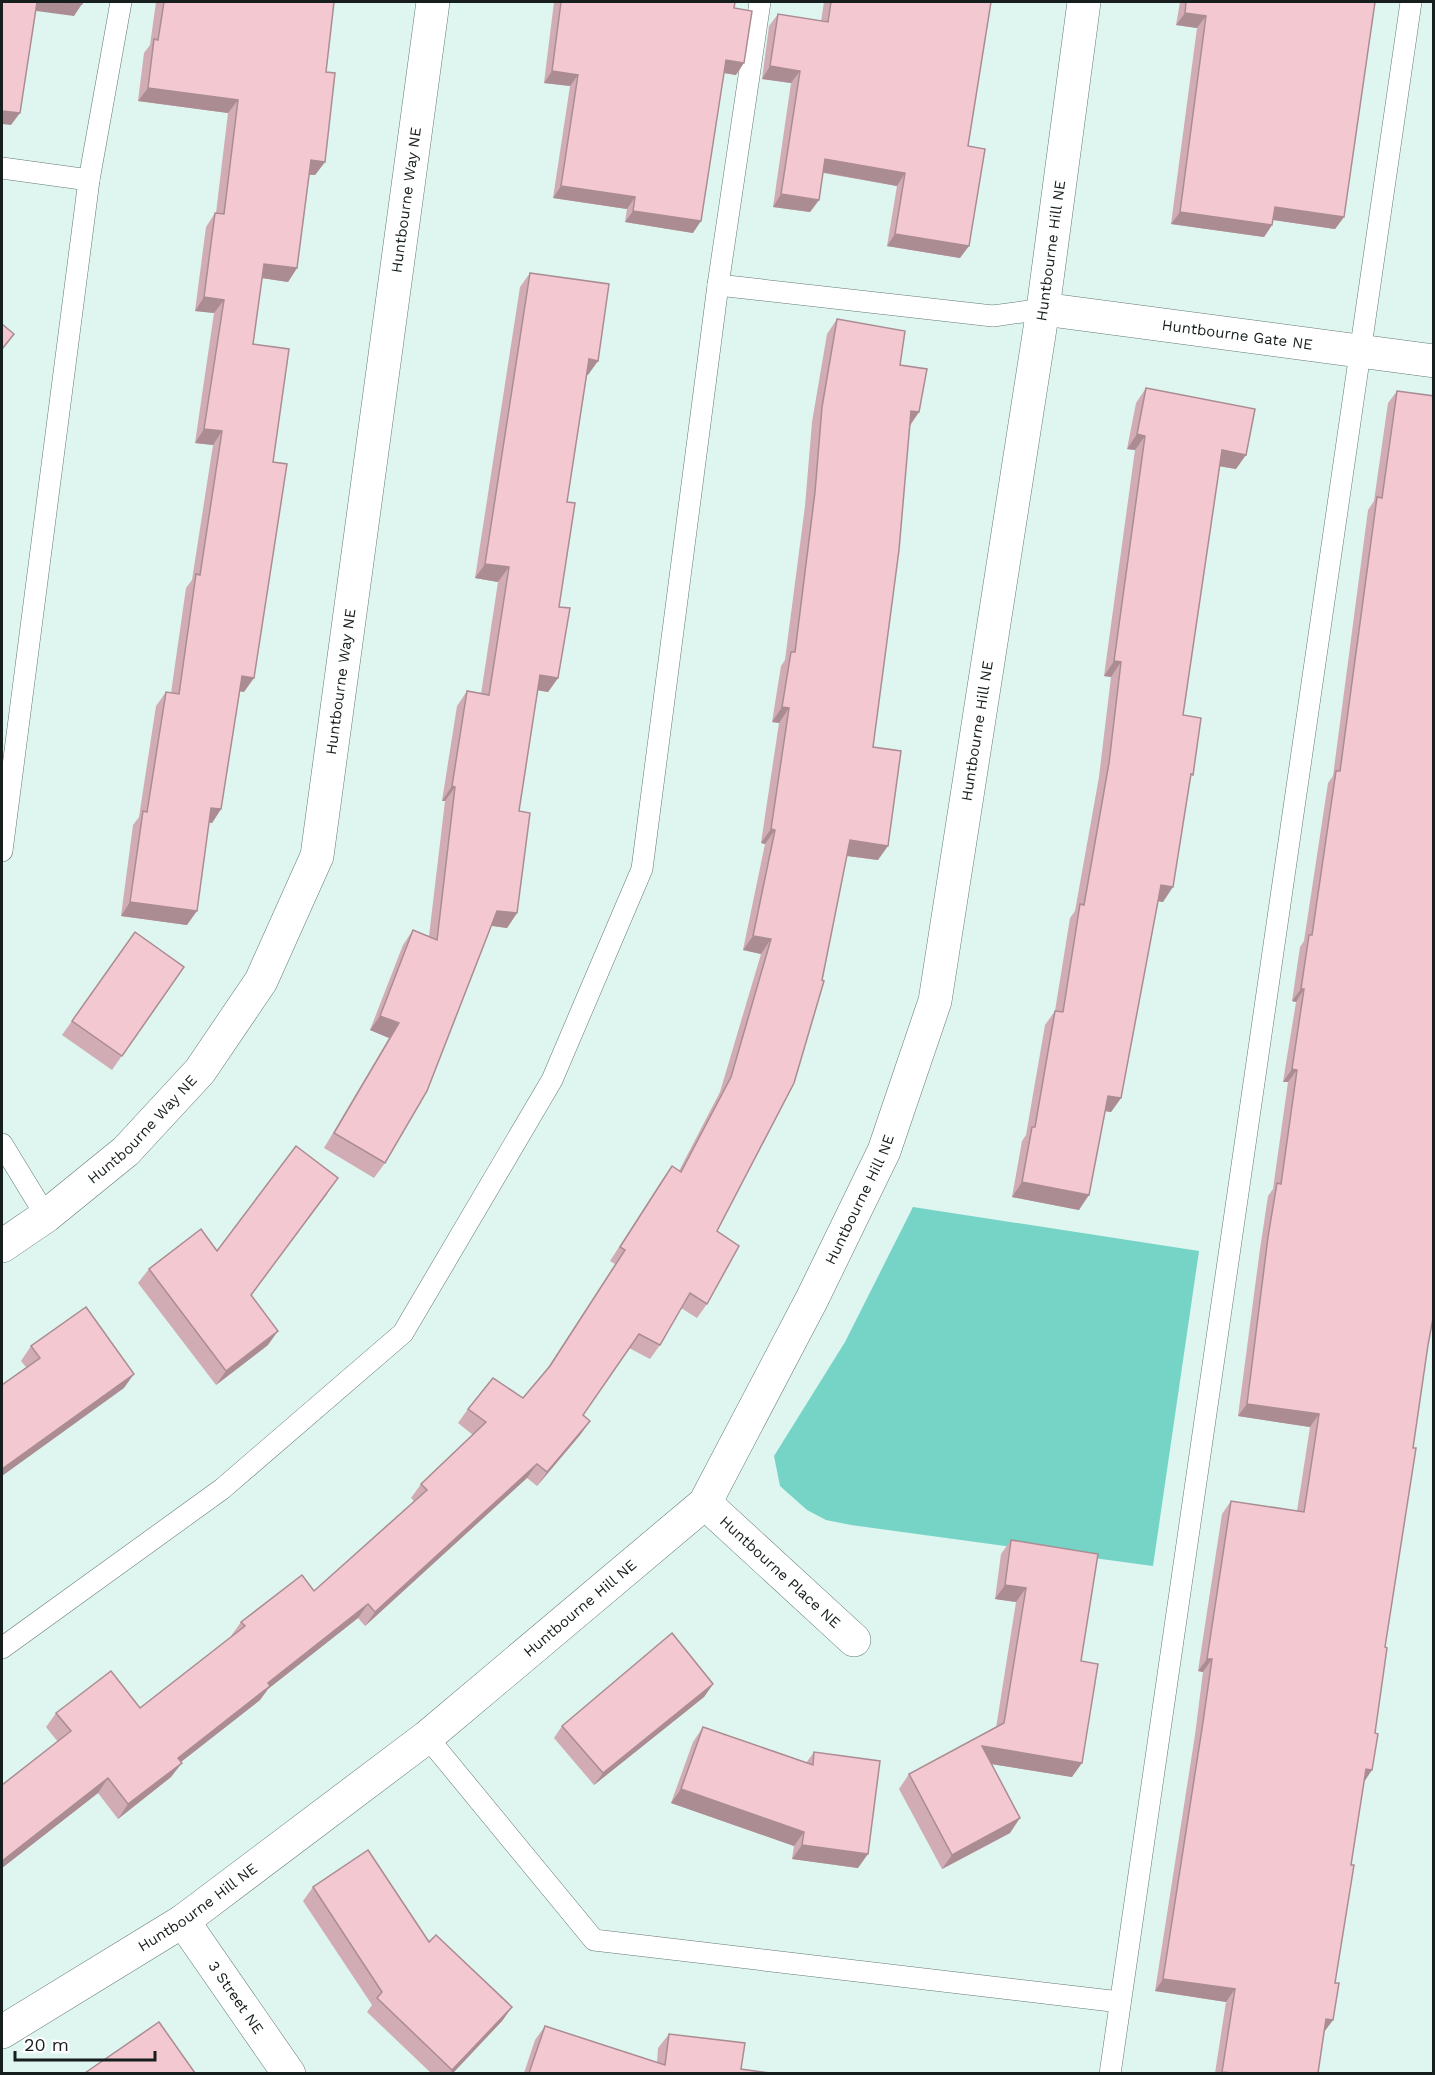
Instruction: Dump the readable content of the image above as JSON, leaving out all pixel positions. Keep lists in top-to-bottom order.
{
  "streets": {
    "street": [
      "Huntbourne Way NE",
      "Huntbourne Hill NE",
      "Huntbourne Gate NE",
      "Huntbourne Place NE",
      "3 Street NE"
    ]
  },
  "crossings": [
    ["Huntbourne Hill NE", "Huntbourne Gate NE"],
    ["Huntbourne Hill NE", "Huntbourne Place NE"],
    ["Huntbourne Hill NE", "3 Street NE"]
  ],
  "scale_bar": "20 m"
}
